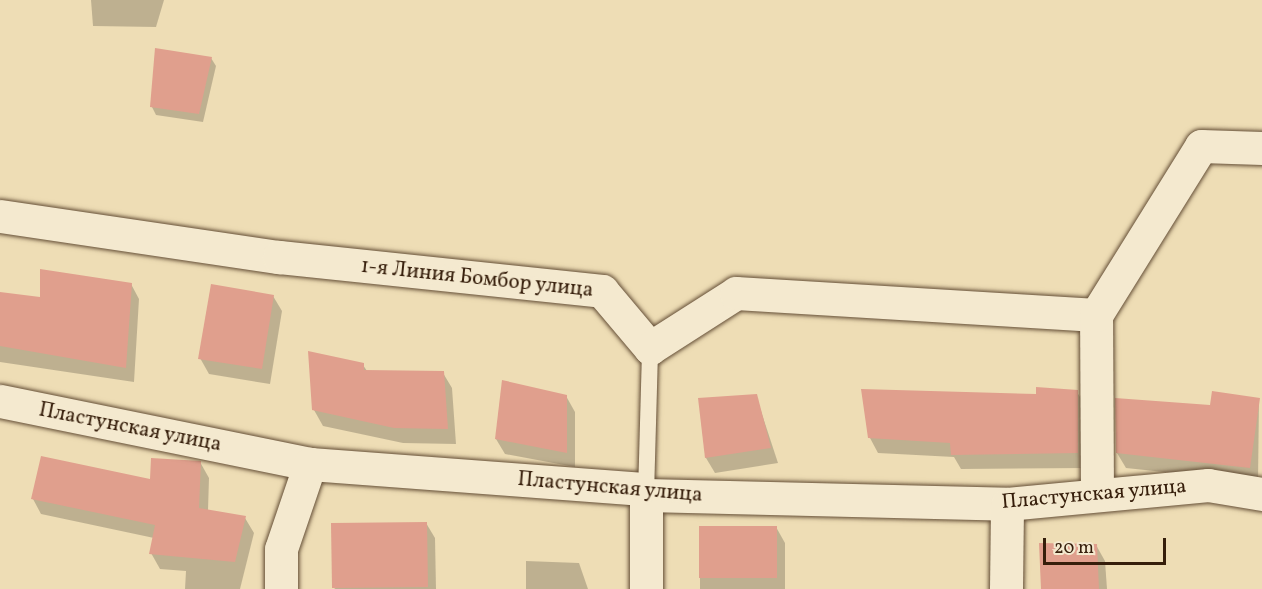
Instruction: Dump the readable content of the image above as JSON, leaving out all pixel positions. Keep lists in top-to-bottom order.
{
  "streets": {
    "street": ["1-я Линия Бомбор улица", "Пластунская улица"]
  },
  "scale_bar": "20 m"
}
